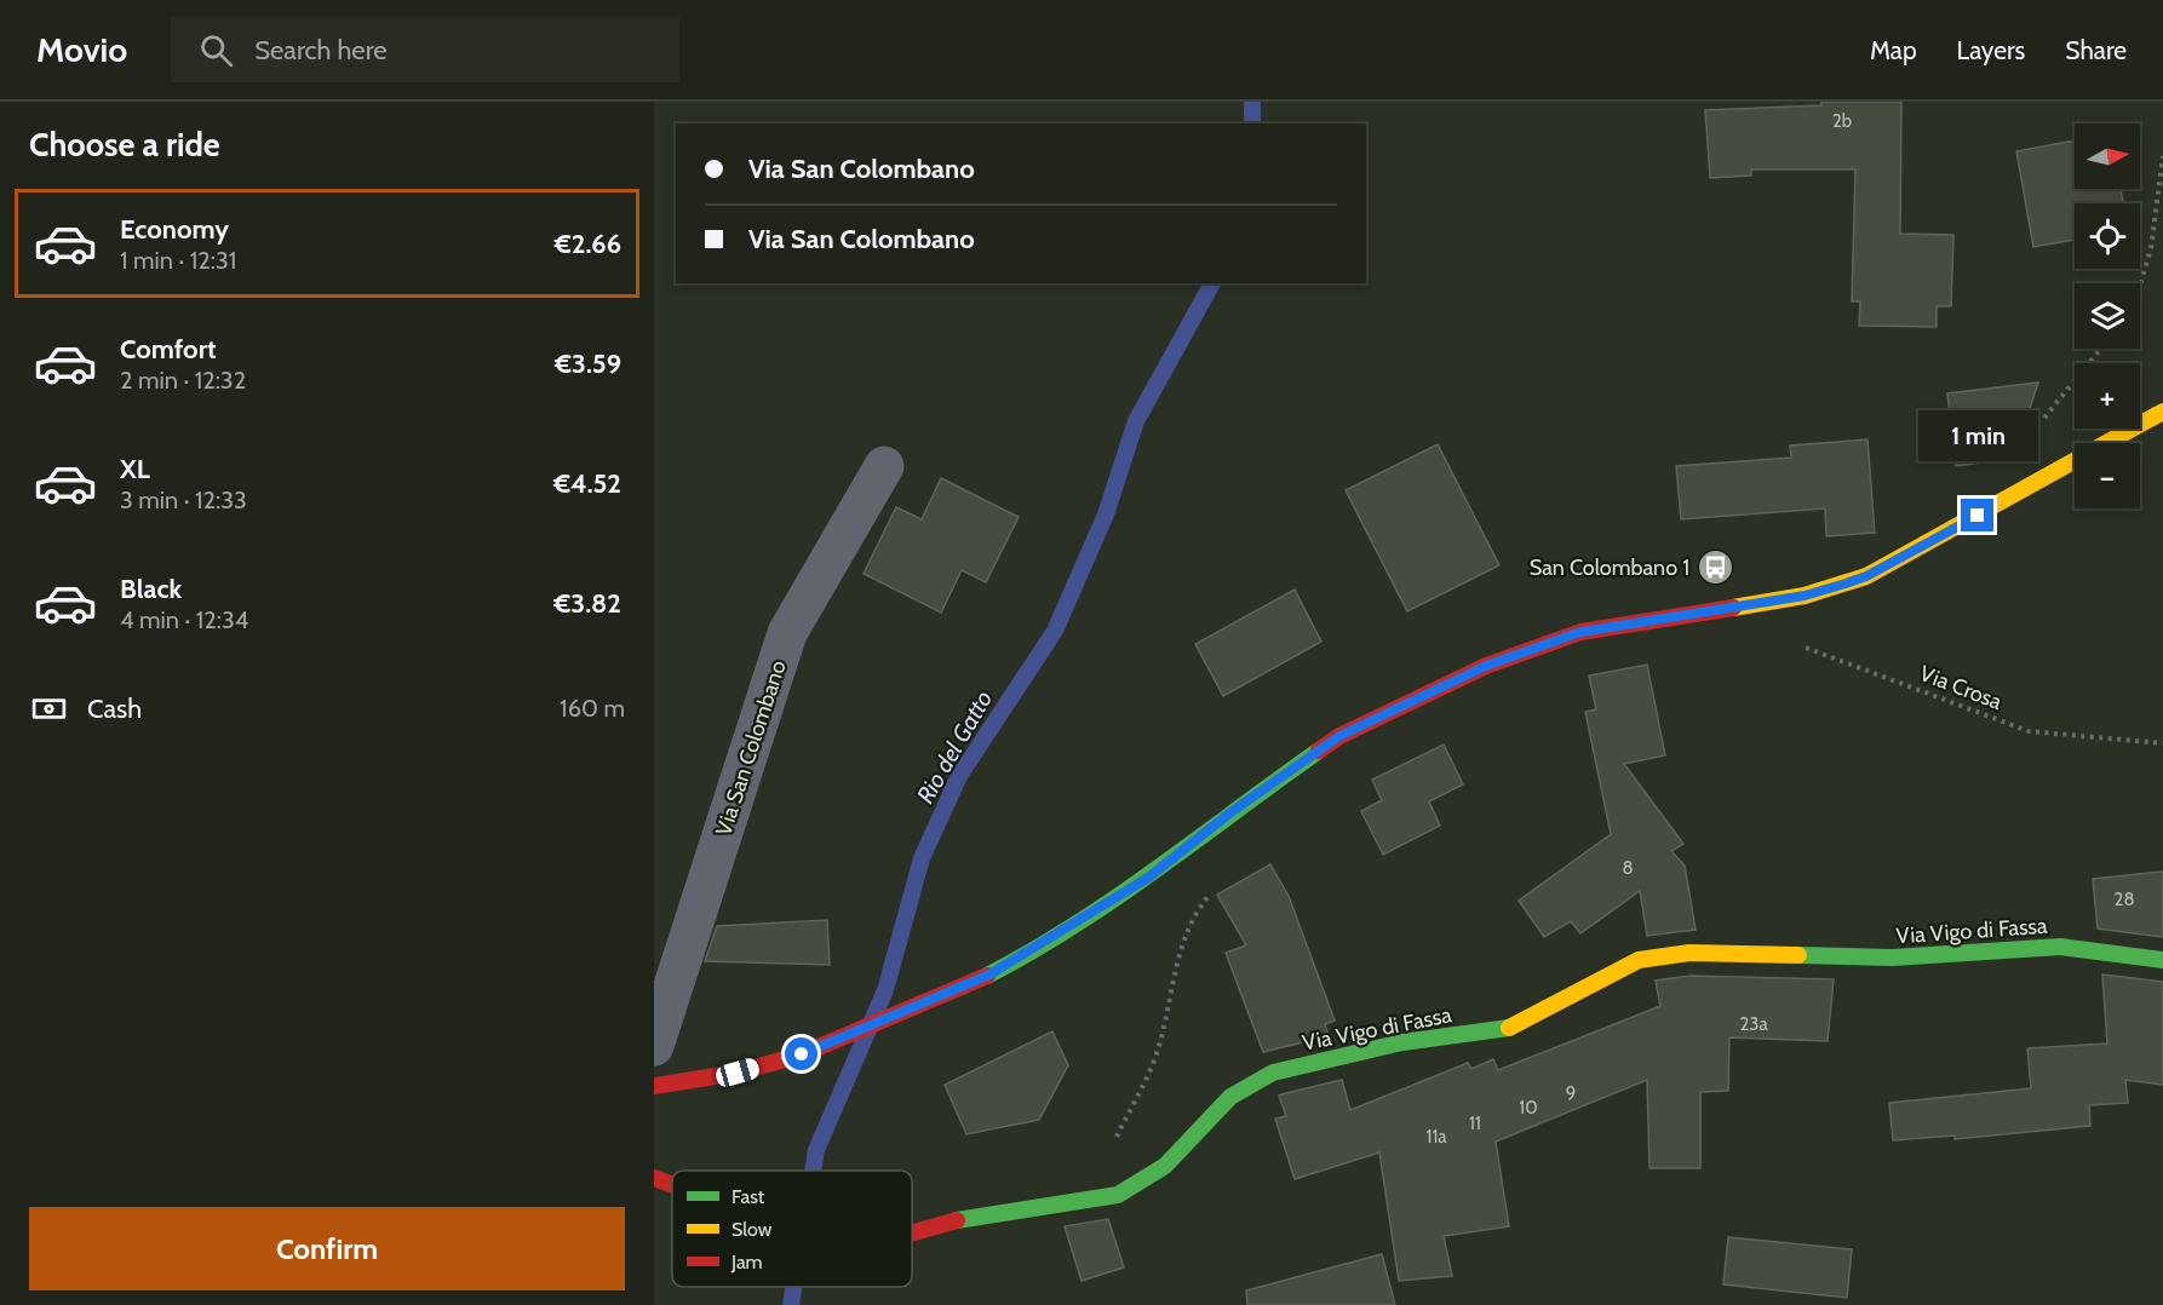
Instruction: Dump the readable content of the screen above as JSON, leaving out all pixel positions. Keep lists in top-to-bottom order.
{
  "streets": {
    "street": ["Via San Colombano", "Via Vigo di Fassa"],
    "path": ["Via Crosa"]
  },
  "water": ["Rio del Gatto"],
  "places": {
    "bus stop": ["San Colombano 1"]
  },
  "house_numbers": [
    "2b",
    "8",
    "28",
    "23a",
    "9",
    "10",
    "11",
    "11a"
  ],
  "legend": ["Fast", "Slow", "Jam"],
  "north": "right",
  "page": {
    "header": "Movio",
    "search": "Search here",
    "nav": ["Map", "Layers", "Share"],
    "heading": "Choose a ride",
    "map_buttons": ["+", "−"],
    "banner": ["Via San Colombano", "Via San Colombano"],
    "list": [
      {
        "name": "Economy",
        "note": "1 min · 12:31",
        "value": "€2.66"
      },
      {
        "name": "Comfort",
        "note": "2 min · 12:32",
        "value": "€3.59"
      },
      {
        "name": "XL",
        "note": "3 min · 12:33",
        "value": "€4.52"
      },
      {
        "name": "Black",
        "note": "4 min · 12:34",
        "value": "€3.82"
      }
    ],
    "bubble": "1 min",
    "pay": ["Cash", "160 m"],
    "buttons": "Confirm"
  }
}
